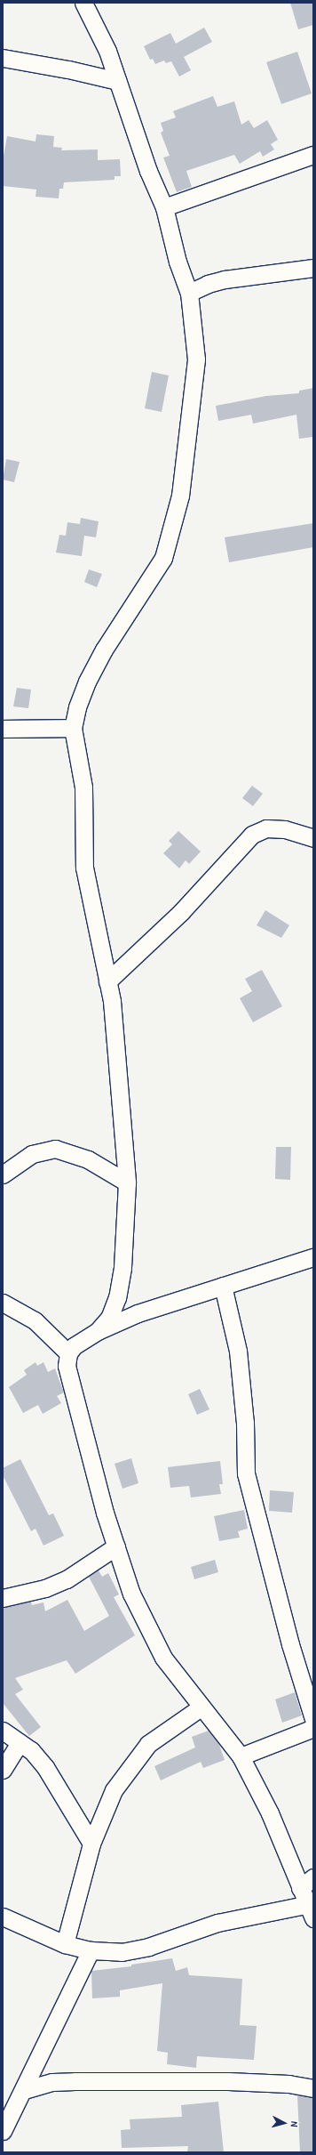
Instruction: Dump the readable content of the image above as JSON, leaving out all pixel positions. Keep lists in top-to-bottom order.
{
  "north": "right"
}
